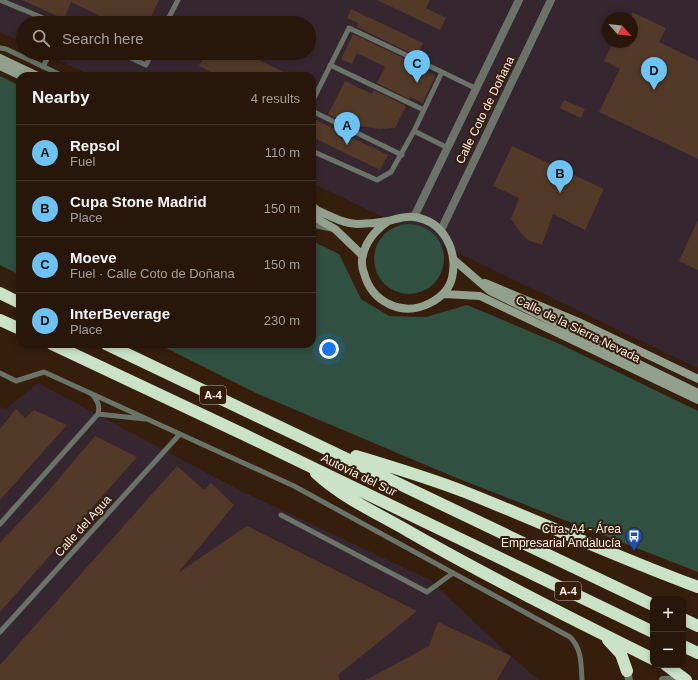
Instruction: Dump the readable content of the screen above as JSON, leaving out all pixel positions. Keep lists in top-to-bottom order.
{
  "streets": {
    "highway": ["A-4", "Autovía del Sur"],
    "main road": ["Calle de la Sierra Nevada"],
    "street": ["Calle Coto de Doñana"],
    "lane": ["Calle del Agua"]
  },
  "crossings": [
    ["Calle Coto de Doñana", "Calle de la Sierra Nevada"]
  ],
  "places": {
    "bus stop": ["Ctra. A4 - Área Empresarial Andalucía"]
  },
  "north": "bottom right",
  "page": {
    "search": "Search here",
    "pins": [
      "C",
      "D",
      "A",
      "B"
    ],
    "heading": ["Nearby", "4 results"],
    "list": [
      {
        "mark": "A",
        "name": "Repsol",
        "note": "Fuel",
        "value": "110 m"
      },
      {
        "mark": "B",
        "name": "Cupa Stone Madrid",
        "note": "Place",
        "value": "150 m"
      },
      {
        "mark": "C",
        "name": "Moeve",
        "note": "Fuel · Calle Coto de Doñana",
        "value": "150 m"
      },
      {
        "mark": "D",
        "name": "InterBeverage",
        "note": "Place",
        "value": "230 m"
      }
    ],
    "map_buttons": ["+", "−"]
  }
}
